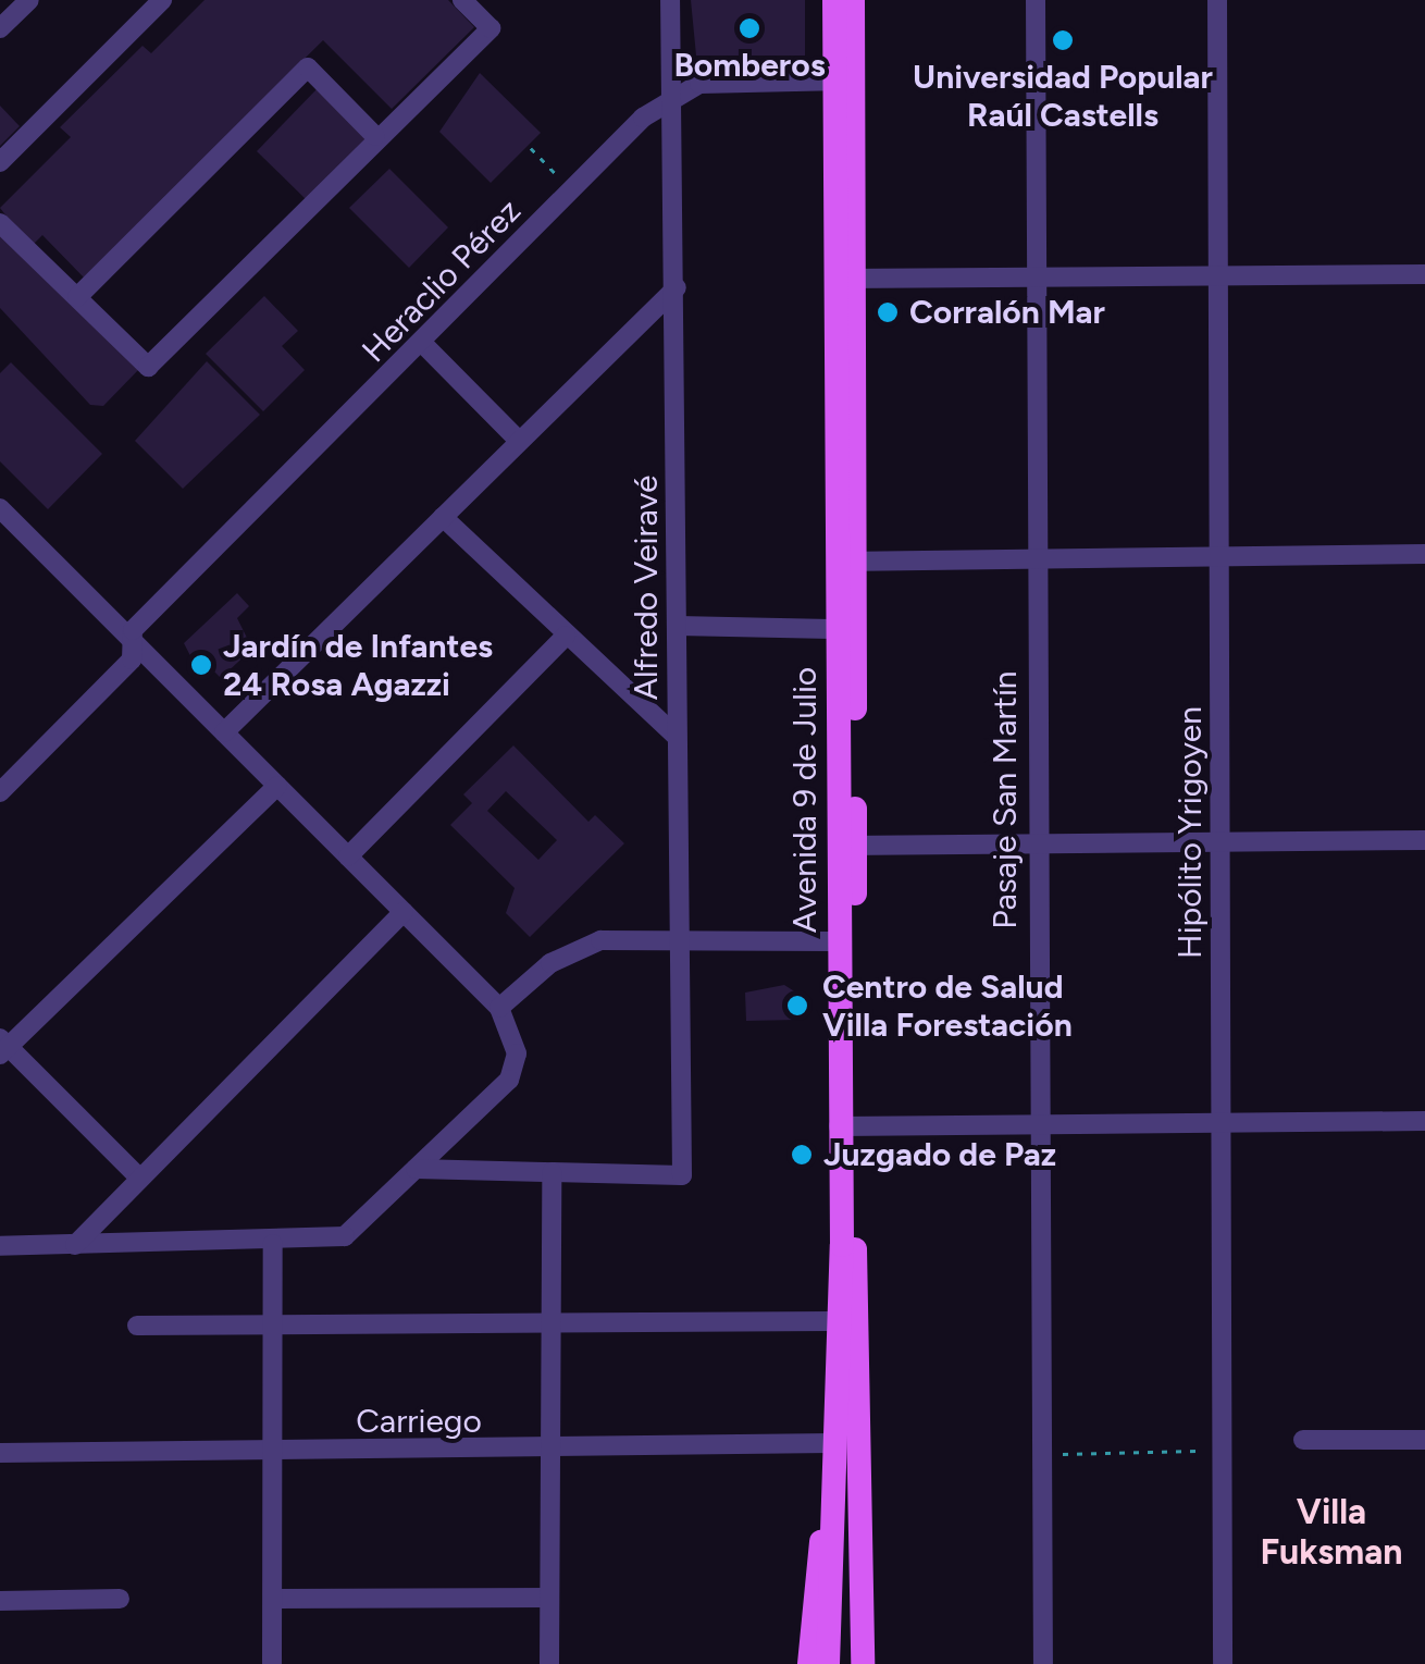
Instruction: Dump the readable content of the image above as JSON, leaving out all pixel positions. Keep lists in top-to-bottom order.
{
  "streets": {
    "main road": ["Avenida 9 de Julio"],
    "street": [
      "Heraclio Pérez",
      "Alfredo Veiravé",
      "Pasaje San Martín",
      "Hipólito Yrigoyen",
      "Carriego"
    ]
  },
  "crossings": [
    ["Heraclio Pérez", "Alfredo Veiravé"],
    ["Heraclio Pérez", "Avenida 9 de Julio"],
    ["Avenida 9 de Julio", "Carriego"]
  ],
  "districts": ["Villa Fuksman"],
  "places": [
    "Bomberos",
    "Universidad Popular Raúl Castells",
    "Corralón Mar",
    "Jardín de Infantes 24 Rosa Agazzi",
    "Centro de Salud Villa Forestación",
    "Juzgado de Paz"
  ]
}
